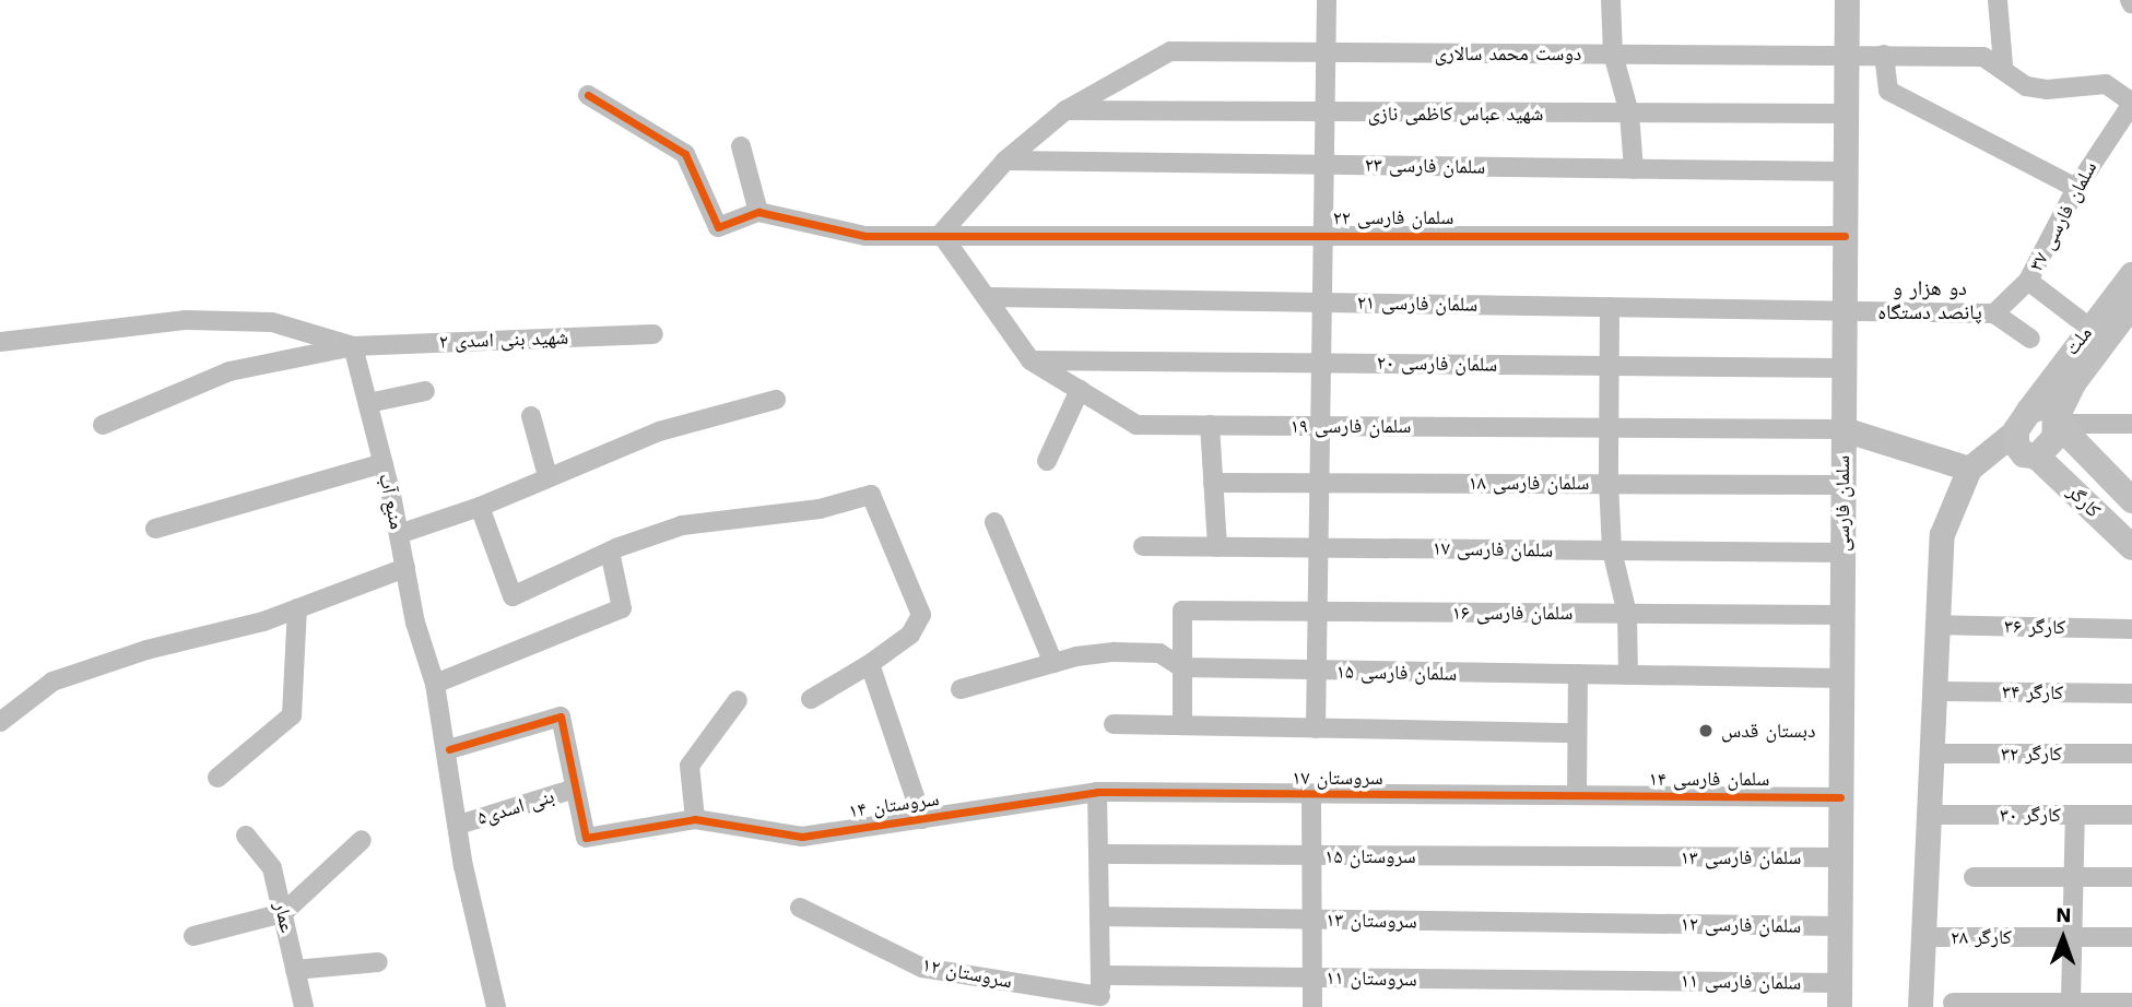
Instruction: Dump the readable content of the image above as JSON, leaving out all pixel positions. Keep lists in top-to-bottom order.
{
  "streets": {
    "main road": ["ملت", "کارگر"],
    "street": [
      "دوست محمد سالاری",
      "شهید عباس کاظمی نازی",
      "سلمان فارسی ۲۳",
      "سلمان فارسی ۳۷",
      "سلمان فارسی ۲۲",
      "سلمان فارسی ۲۱",
      "شهید بنی اسدی ۲",
      "سلمان فارسی ۲۰",
      "سلمان فارسی ۱۹",
      "سلمان فارسی ۱۸",
      "منبع آب",
      "سلمان فارسی",
      "سلمان فارسی ۱۷",
      "سلمان فارسی ۱۶",
      "کارگر ۳۶",
      "سلمان فارسی ۱۵",
      "کارگر ۳۴",
      "کارگر ۳۲",
      "سروستان ۱۷",
      "سلمان فارسی ۱۴",
      "سروستان ۱۴",
      "بنی اسدی۵",
      "کارگر ۳۰",
      "سروستان ۱۵",
      "سلمان فارسی ۱۳",
      "عمار",
      "سروستان ۱۳",
      "سلمان فارسی ۱۲",
      "کارگر ۲۸",
      "سروستان ۱۲",
      "سروستان ۱۱",
      "سلمان فارسی ۱۱"
    ]
  },
  "crossings": [
    ["دوست محمد سالاری", "شهید عباس کاظمی نازی"],
    ["دوست محمد سالاری", "سلمان فارسی"],
    ["شهید عباس کاظمی نازی", "سلمان فارسی"],
    ["سلمان فارسی ۲۳", "سلمان فارسی"],
    ["سلمان فارسی ۲۲", "سلمان فارسی ۱۹"],
    ["سلمان فارسی ۲۲", "سلمان فارسی"],
    ["سلمان فارسی ۲۱", "سلمان فارسی ۱۹"],
    ["سلمان فارسی ۲۱", "سلمان فارسی"],
    ["شهید بنی اسدی ۲", "منبع آب"],
    ["ملت", "کارگر"],
    ["سلمان فارسی ۲۰", "سلمان فارسی ۱۹"],
    ["سلمان فارسی ۲۰", "سلمان فارسی"],
    ["سلمان فارسی ۱۹", "سلمان فارسی"],
    ["سلمان فارسی ۱۸", "سلمان فارسی"],
    ["منبع آب", "بنی اسدی۵"],
    ["سلمان فارسی", "سلمان فارسی ۱۷"],
    ["سلمان فارسی", "سلمان فارسی ۱۶"],
    ["سلمان فارسی", "سلمان فارسی ۱۵"],
    ["سلمان فارسی", "سلمان فارسی ۱۴"],
    ["سلمان فارسی", "سلمان فارسی ۱۳"],
    ["سلمان فارسی", "سلمان فارسی ۱۲"],
    ["سلمان فارسی", "سلمان فارسی ۱۱"],
    ["سلمان فارسی ۱۶", "سلمان فارسی ۱۵"],
    ["سروستان ۱۷", "سلمان فارسی ۱۴"],
    ["سروستان ۱۷", "سروستان ۱۴"],
    ["سروستان ۱۴", "بنی اسدی۵"],
    ["سروستان ۱۵", "سلمان فارسی ۱۳"],
    ["سروستان ۱۳", "سلمان فارسی ۱۲"],
    ["سروستان ۱۱", "سلمان فارسی ۱۱"]
  ],
  "districts": ["دو هزار و پانصد دستگاه"],
  "places": ["دبستان قدس"],
  "north": "top"
}
